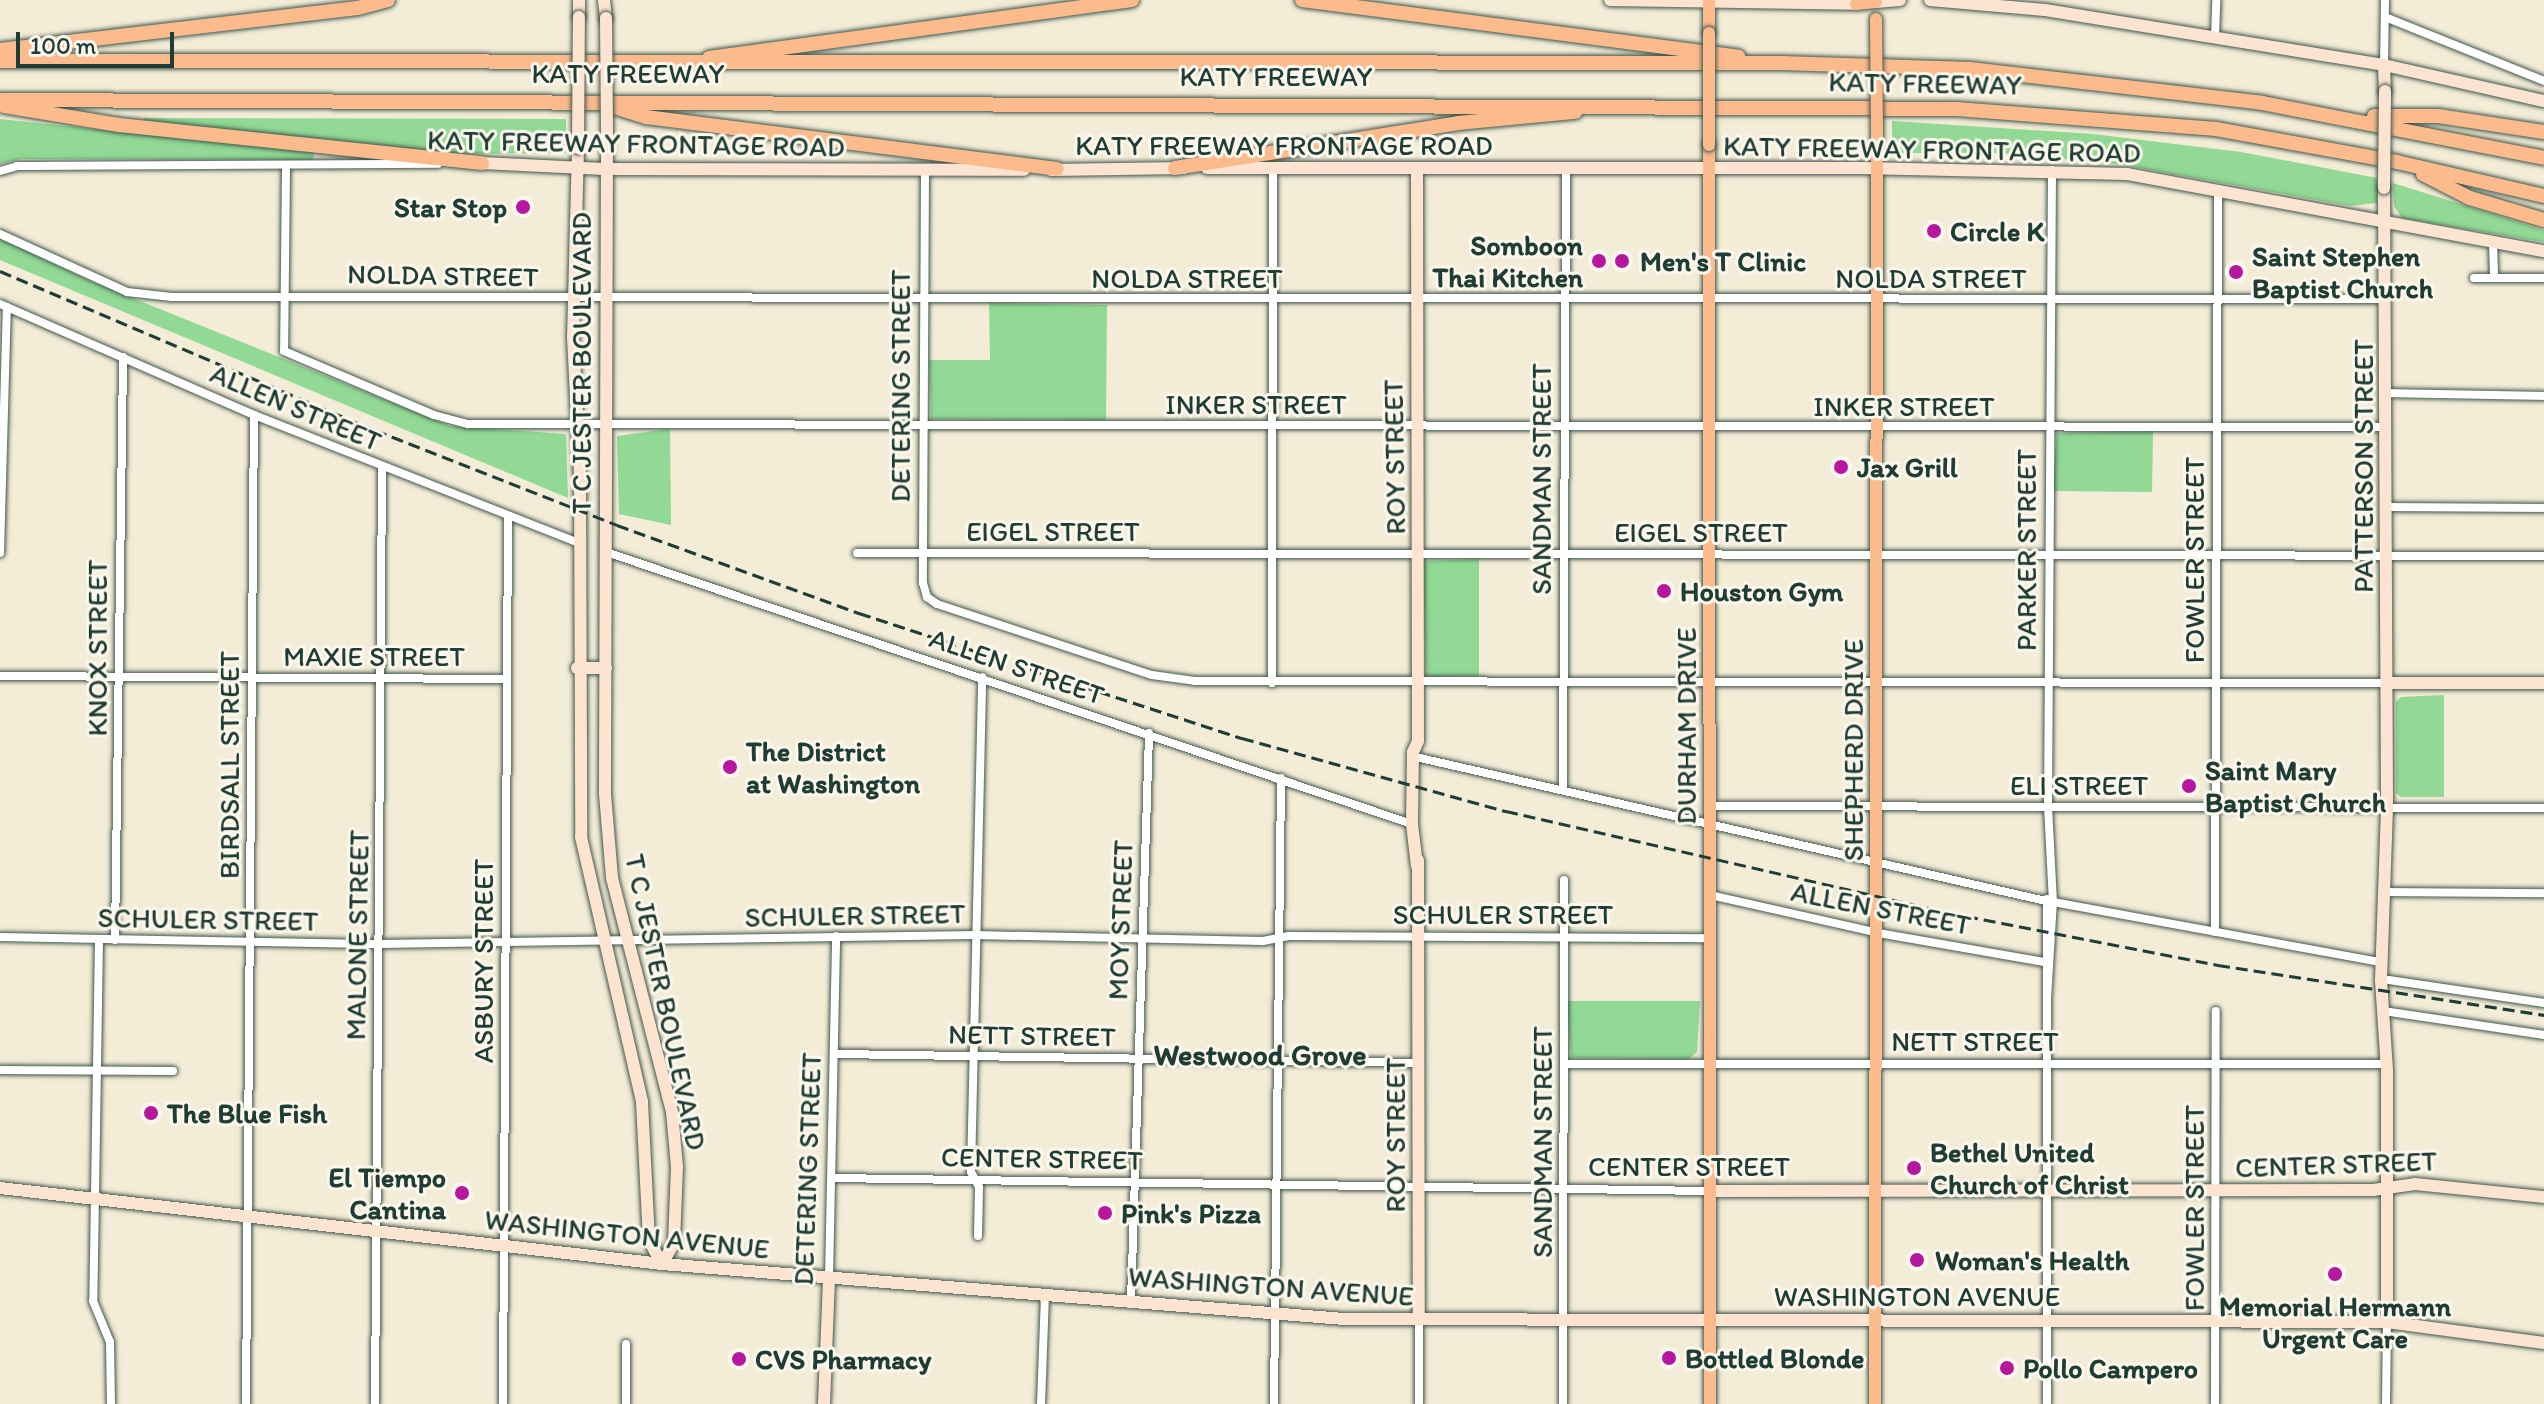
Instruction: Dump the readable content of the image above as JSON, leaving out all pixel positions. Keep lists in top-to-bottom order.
{
  "streets": {
    "highway": ["KATY FREEWAY"],
    "main road": [
      "KATY FREEWAY FRONTAGE ROAD",
      "T C JESTER BOULEVARD",
      "DETERING STREET",
      "ROY STREET",
      "PATTERSON STREET",
      "DURHAM DRIVE",
      "SHEPHERD DRIVE",
      "CENTER STREET",
      "WASHINGTON AVENUE"
    ],
    "street": [
      "NOLDA STREET",
      "INKER STREET",
      "ALLEN STREET",
      "SANDMAN STREET",
      "EIGEL STREET",
      "PARKER STREET",
      "FOWLER STREET",
      "KNOX STREET",
      "MAXIE STREET",
      "BIRDSALL STREET",
      "ELI STREET",
      "SCHULER STREET",
      "MOY STREET",
      "MALONE STREET",
      "ASBURY STREET",
      "NETT STREET"
    ]
  },
  "crossings": [
    ["KATY FREEWAY FRONTAGE ROAD", "T C JESTER BOULEVARD"],
    ["KATY FREEWAY FRONTAGE ROAD", "DETERING STREET"],
    ["KATY FREEWAY FRONTAGE ROAD", "ROY STREET"],
    ["KATY FREEWAY FRONTAGE ROAD", "PATTERSON STREET"],
    ["KATY FREEWAY FRONTAGE ROAD", "SANDMAN STREET"],
    ["KATY FREEWAY FRONTAGE ROAD", "PARKER STREET"],
    ["KATY FREEWAY FRONTAGE ROAD", "FOWLER STREET"],
    ["KATY FREEWAY FRONTAGE ROAD", "DURHAM DRIVE"],
    ["KATY FREEWAY FRONTAGE ROAD", "SHEPHERD DRIVE"],
    ["NOLDA STREET", "T C JESTER BOULEVARD"],
    ["NOLDA STREET", "DETERING STREET"],
    ["NOLDA STREET", "INKER STREET"],
    ["NOLDA STREET", "ROY STREET"],
    ["NOLDA STREET", "PATTERSON STREET"],
    ["NOLDA STREET", "SANDMAN STREET"],
    ["NOLDA STREET", "PARKER STREET"],
    ["NOLDA STREET", "FOWLER STREET"],
    ["NOLDA STREET", "DURHAM DRIVE"],
    ["NOLDA STREET", "SHEPHERD DRIVE"],
    ["T C JESTER BOULEVARD", "INKER STREET"],
    ["T C JESTER BOULEVARD", "ALLEN STREET"],
    ["T C JESTER BOULEVARD", "SCHULER STREET"],
    ["T C JESTER BOULEVARD", "WASHINGTON AVENUE"],
    ["DETERING STREET", "INKER STREET"],
    ["DETERING STREET", "EIGEL STREET"],
    ["DETERING STREET", "SCHULER STREET"],
    ["DETERING STREET", "NETT STREET"],
    ["DETERING STREET", "CENTER STREET"],
    ["DETERING STREET", "WASHINGTON AVENUE"],
    ["INKER STREET", "ROY STREET"],
    ["INKER STREET", "PATTERSON STREET"],
    ["INKER STREET", "SANDMAN STREET"],
    ["INKER STREET", "PARKER STREET"],
    ["INKER STREET", "FOWLER STREET"],
    ["INKER STREET", "DURHAM DRIVE"],
    ["INKER STREET", "SHEPHERD DRIVE"],
    ["ALLEN STREET", "ROY STREET"],
    ["ALLEN STREET", "PATTERSON STREET"],
    ["ALLEN STREET", "SANDMAN STREET"],
    ["ALLEN STREET", "PARKER STREET"],
    ["ALLEN STREET", "FOWLER STREET"],
    ["ALLEN STREET", "KNOX STREET"],
    ["ALLEN STREET", "DURHAM DRIVE"],
    ["ALLEN STREET", "SHEPHERD DRIVE"],
    ["ALLEN STREET", "BIRDSALL STREET"],
    ["ALLEN STREET", "MOY STREET"],
    ["ALLEN STREET", "MALONE STREET"],
    ["ALLEN STREET", "ASBURY STREET"],
    ["ROY STREET", "EIGEL STREET"],
    ["ROY STREET", "SCHULER STREET"],
    ["ROY STREET", "NETT STREET"],
    ["ROY STREET", "CENTER STREET"],
    ["ROY STREET", "WASHINGTON AVENUE"],
    ["PATTERSON STREET", "EIGEL STREET"],
    ["PATTERSON STREET", "ELI STREET"],
    ["PATTERSON STREET", "NETT STREET"],
    ["PATTERSON STREET", "CENTER STREET"],
    ["PATTERSON STREET", "WASHINGTON AVENUE"],
    ["SANDMAN STREET", "EIGEL STREET"],
    ["SANDMAN STREET", "SCHULER STREET"],
    ["SANDMAN STREET", "NETT STREET"],
    ["SANDMAN STREET", "CENTER STREET"],
    ["SANDMAN STREET", "WASHINGTON AVENUE"],
    ["EIGEL STREET", "PARKER STREET"],
    ["EIGEL STREET", "FOWLER STREET"],
    ["EIGEL STREET", "DURHAM DRIVE"],
    ["EIGEL STREET", "SHEPHERD DRIVE"],
    ["PARKER STREET", "ELI STREET"],
    ["PARKER STREET", "NETT STREET"],
    ["PARKER STREET", "CENTER STREET"],
    ["PARKER STREET", "WASHINGTON AVENUE"],
    ["FOWLER STREET", "ELI STREET"],
    ["FOWLER STREET", "NETT STREET"],
    ["FOWLER STREET", "CENTER STREET"],
    ["FOWLER STREET", "WASHINGTON AVENUE"],
    ["KNOX STREET", "MAXIE STREET"],
    ["KNOX STREET", "SCHULER STREET"],
    ["MAXIE STREET", "BIRDSALL STREET"],
    ["MAXIE STREET", "MALONE STREET"],
    ["MAXIE STREET", "ASBURY STREET"],
    ["DURHAM DRIVE", "ELI STREET"],
    ["DURHAM DRIVE", "SCHULER STREET"],
    ["DURHAM DRIVE", "NETT STREET"],
    ["DURHAM DRIVE", "CENTER STREET"],
    ["DURHAM DRIVE", "WASHINGTON AVENUE"],
    ["SHEPHERD DRIVE", "ELI STREET"],
    ["SHEPHERD DRIVE", "NETT STREET"],
    ["SHEPHERD DRIVE", "CENTER STREET"],
    ["SHEPHERD DRIVE", "WASHINGTON AVENUE"],
    ["BIRDSALL STREET", "SCHULER STREET"],
    ["BIRDSALL STREET", "WASHINGTON AVENUE"],
    ["SCHULER STREET", "MOY STREET"],
    ["SCHULER STREET", "MALONE STREET"],
    ["SCHULER STREET", "ASBURY STREET"],
    ["MOY STREET", "NETT STREET"],
    ["MOY STREET", "CENTER STREET"],
    ["MOY STREET", "WASHINGTON AVENUE"],
    ["MALONE STREET", "WASHINGTON AVENUE"],
    ["ASBURY STREET", "WASHINGTON AVENUE"]
  ],
  "districts": ["Westwood Grove"],
  "places": [
    "Star Stop",
    "Circle K",
    "Somboon Thai Kitchen",
    "Men's T Clinic",
    "Saint Stephen Baptist Church",
    "Jax Grill",
    "Houston Gym",
    "The District at Washington",
    "Saint Mary Baptist Church",
    "The Blue Fish",
    "Bethel United Church of Christ",
    "El Tiempo Cantina",
    "Pink's Pizza",
    "Woman's Health",
    "Memorial Hermann Urgent Care",
    "Bottled Blonde",
    "CVS Pharmacy",
    "Pollo Campero"
  ],
  "scale_bar": "100 m"
}
